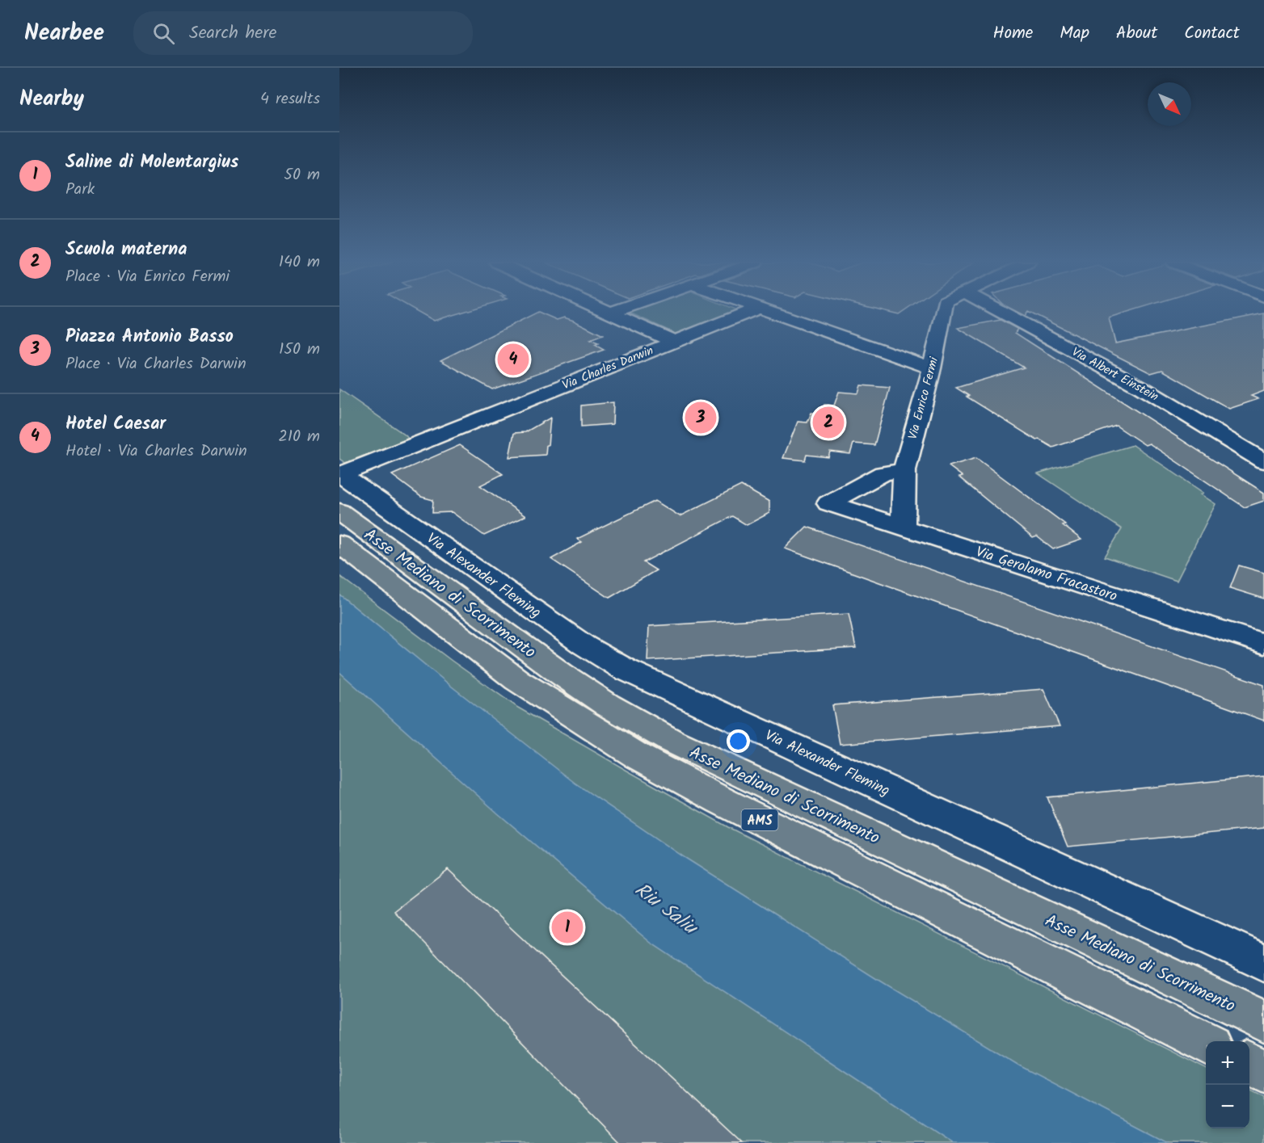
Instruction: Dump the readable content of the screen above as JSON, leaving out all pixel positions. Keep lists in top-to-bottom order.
{
  "streets": {
    "highway": ["Asse Mediano di Scorrimento", "AMS"],
    "street": [
      "Via Charles Darwin",
      "Via Albert Einstein",
      "Via Enrico Fermi",
      "Via Gerolamo Fracastoro",
      "Via Alexander Fleming"
    ]
  },
  "crossings": [
    ["Via Charles Darwin", "Via Alexander Fleming"],
    ["Via Enrico Fermi", "Via Gerolamo Fracastoro"]
  ],
  "water": ["Riu Saliu"],
  "north": "bottom right",
  "page": {
    "header": "Nearbee",
    "search": "Search here",
    "nav": [
      "Home",
      "Map",
      "About",
      "Contact"
    ],
    "heading": ["Nearby", "4 results"],
    "list": [
      {
        "mark": "1",
        "name": "Saline di Molentargius",
        "note": "Park",
        "value": "50 m"
      },
      {
        "mark": "2",
        "name": "Scuola materna",
        "note": "Place · Via Enrico Fermi",
        "value": "140 m"
      },
      {
        "mark": "3",
        "name": "Piazza Antonio Basso",
        "note": "Place · Via Charles Darwin",
        "value": "150 m"
      },
      {
        "mark": "4",
        "name": "Hotel Caesar",
        "note": "Hotel · Via Charles Darwin",
        "value": "210 m"
      }
    ],
    "pins": [
      "4",
      "3",
      "2",
      "1"
    ],
    "map_buttons": ["+", "−"]
  }
}
